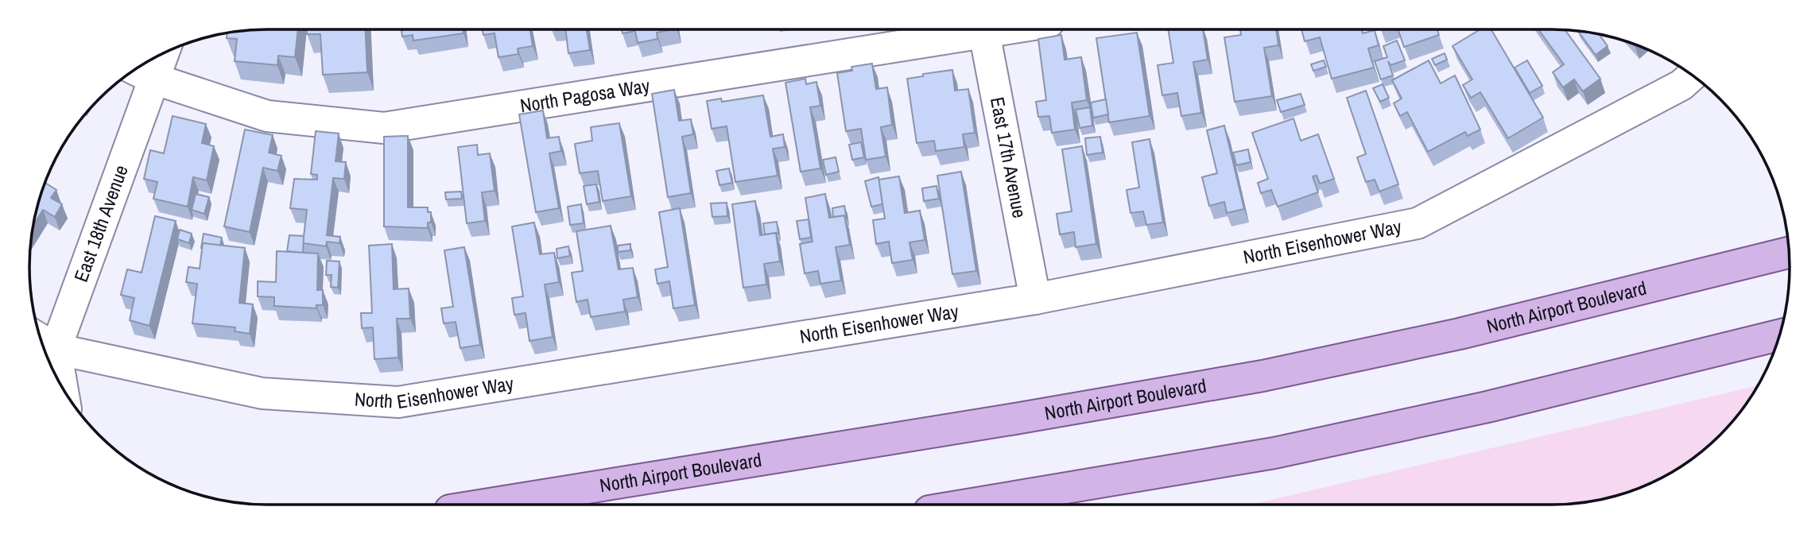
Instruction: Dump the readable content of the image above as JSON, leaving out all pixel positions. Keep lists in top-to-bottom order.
{
  "streets": {
    "main road": ["North Airport Boulevard"],
    "street": [
      "North Pagosa Way",
      "East 17th Avenue",
      "East 18th Avenue",
      "North Eisenhower Way"
    ]
  },
  "crossings": [
    ["North Pagosa Way", "East 18th Avenue"],
    ["East 17th Avenue", "North Eisenhower Way"]
  ]
}
